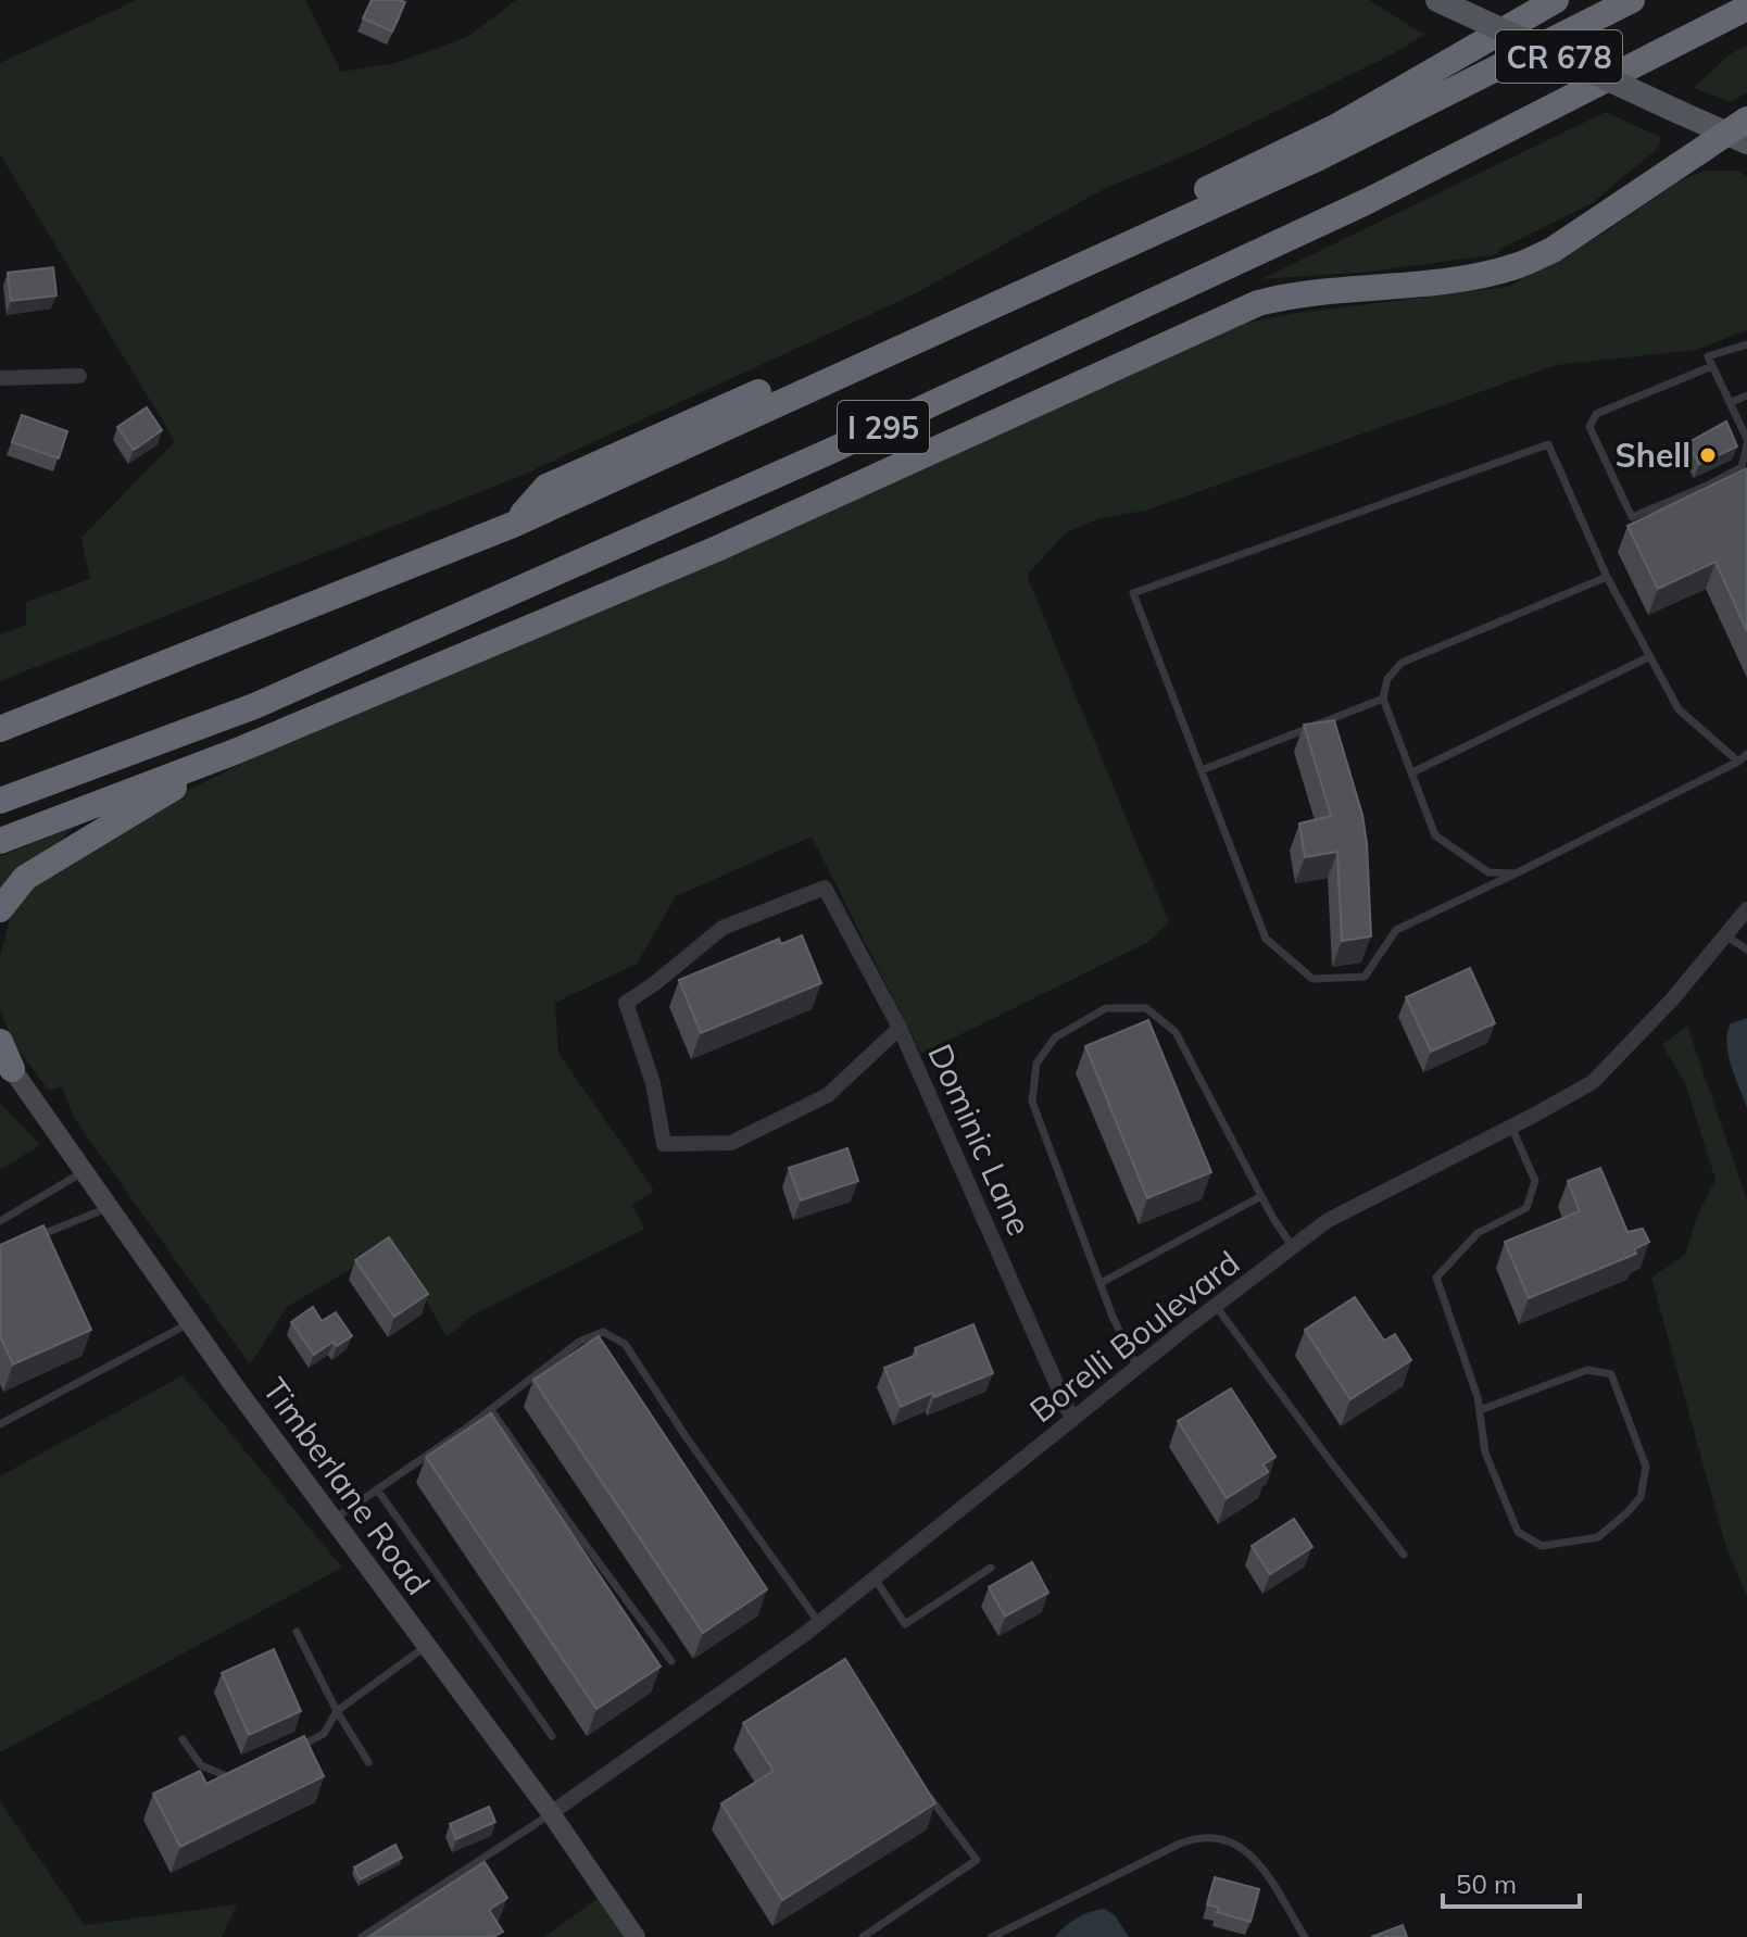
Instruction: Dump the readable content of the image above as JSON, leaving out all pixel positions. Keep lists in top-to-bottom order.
{
  "streets": {
    "highway": ["I 295"],
    "main road": ["CR 678"],
    "street": ["Dominic Lane", "Borelli Boulevard", "Timberlane Road"]
  },
  "crossings": [
    ["Dominic Lane", "Borelli Boulevard"],
    ["Borelli Boulevard", "Timberlane Road"]
  ],
  "places": ["Shell"],
  "scale_bar": "50 m"
}
